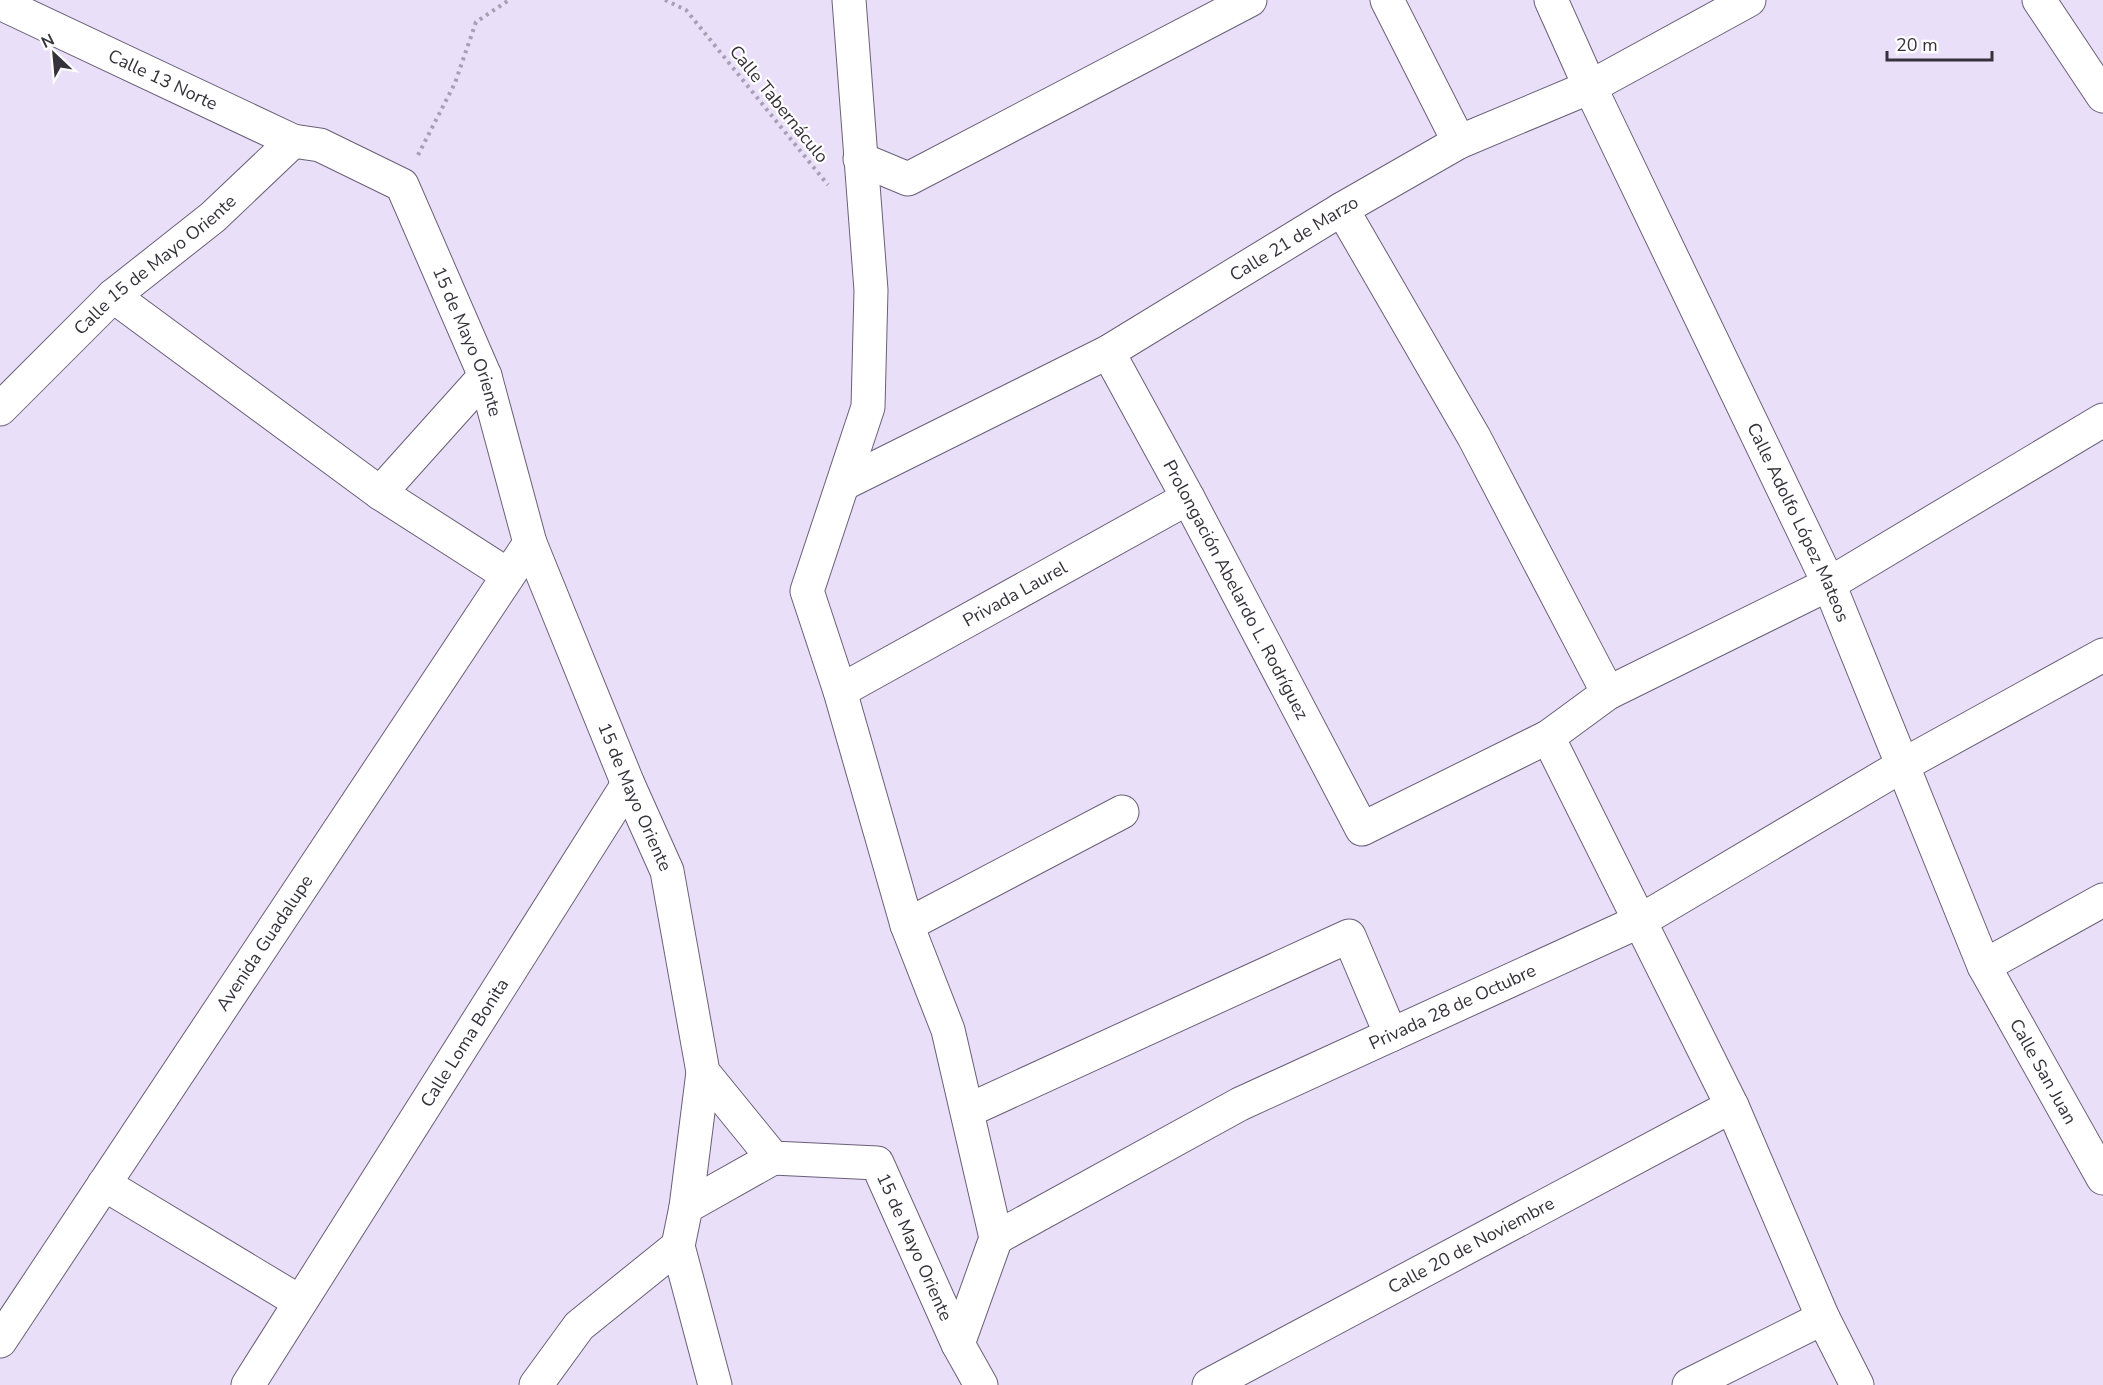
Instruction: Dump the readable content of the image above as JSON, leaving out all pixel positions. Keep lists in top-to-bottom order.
{
  "streets": {
    "street": [
      "Calle 13 Norte",
      "Calle 21 de Marzo",
      "Calle 15 de Mayo Oriente",
      "15 de Mayo Oriente",
      "Calle Adolfo López Mateos",
      "Prolongación Abelardo L. Rodríguez",
      "Privada Laurel",
      "Avenida Guadalupe",
      "Privada 28 de Octubre",
      "Calle Loma Bonita",
      "Calle San Juan",
      "Calle 20 de Noviembre"
    ],
    "path": ["Calle Tabernáculo"]
  },
  "crossings": [
    ["Calle 13 Norte", "Calle 15 de Mayo Oriente"],
    ["Calle 21 de Marzo", "Calle Adolfo López Mateos"],
    ["Calle 21 de Marzo", "Prolongación Abelardo L. Rodríguez"],
    ["15 de Mayo Oriente", "Avenida Guadalupe"],
    ["15 de Mayo Oriente", "Calle Loma Bonita"],
    ["Calle Adolfo López Mateos", "Privada 28 de Octubre"],
    ["Calle Adolfo López Mateos", "Calle San Juan"],
    ["Prolongación Abelardo L. Rodríguez", "Privada Laurel"]
  ],
  "scale_bar": "20 m",
  "north": "top left"
}
